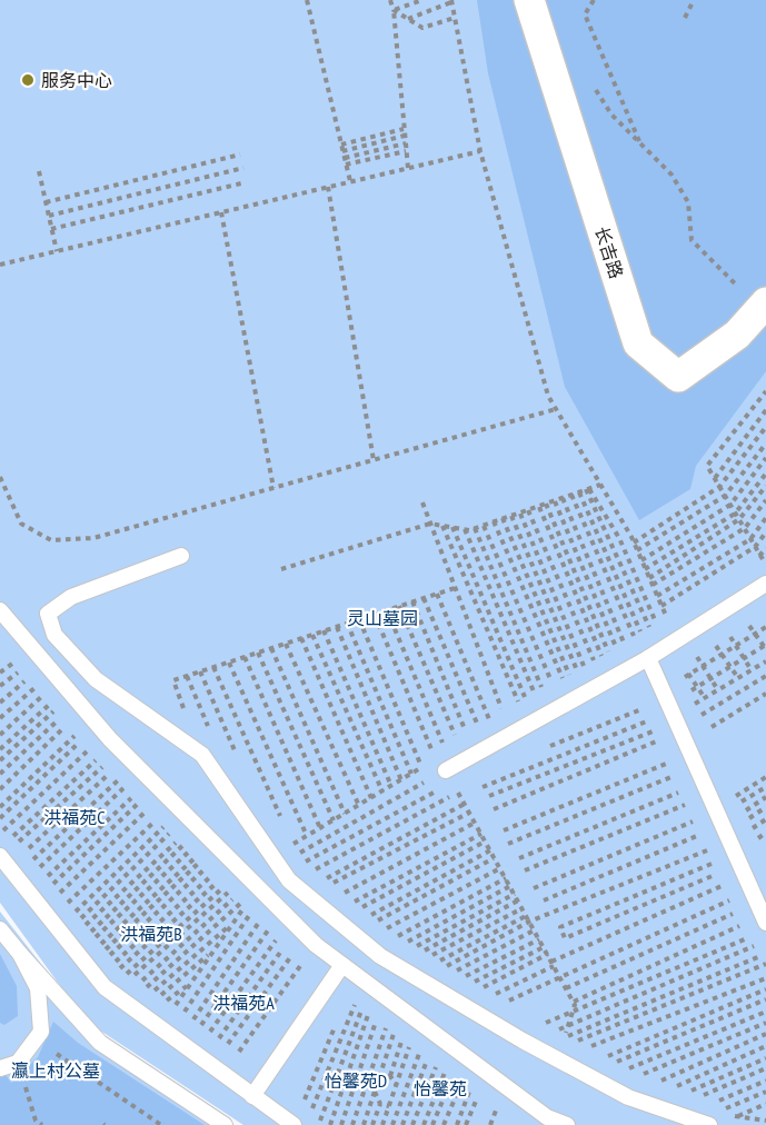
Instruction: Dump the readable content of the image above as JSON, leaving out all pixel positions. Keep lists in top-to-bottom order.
{
  "streets": {
    "street": ["长吉路"]
  },
  "parks": [
    "灵山墓园",
    "洪福苑C",
    "洪福苑B",
    "洪福苑A",
    "瀛上村公墓",
    "怡馨苑D",
    "怡馨苑"
  ],
  "places": ["服务中心"]
}
